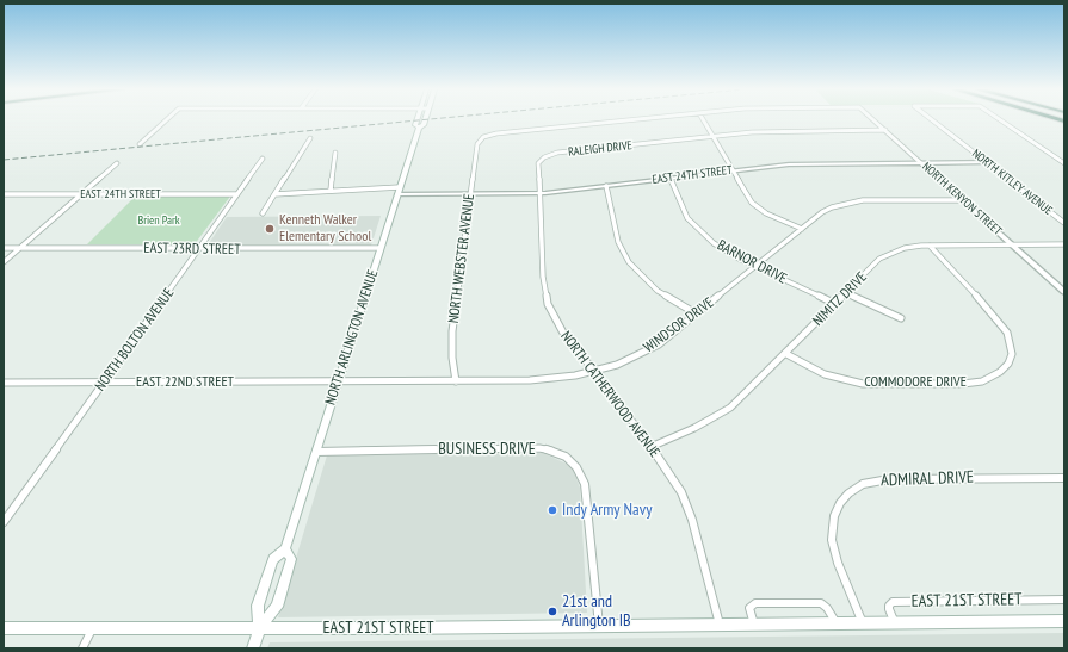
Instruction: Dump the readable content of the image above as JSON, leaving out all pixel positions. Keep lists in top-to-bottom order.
{
  "streets": {
    "main road": ["NORTH ARLINGTON AVENUE", "EAST 21ST STREET"],
    "street": [
      "RALEIGH DRIVE",
      "EAST 24TH STREET",
      "NORTH KITLEY AVENUE",
      "NORTH KENYON STREET",
      "EAST 23RD STREET",
      "NORTH WEBSTER AVENUE",
      "BARNOR DRIVE",
      "NIMITZ DRIVE",
      "WINDSOR DRIVE",
      "NORTH BOLTON AVENUE",
      "EAST 22ND STREET",
      "COMMODORE DRIVE",
      "NORTH CATHERWOOD AVENUE",
      "BUSINESS DRIVE",
      "ADMIRAL DRIVE"
    ]
  },
  "crossings": [
    ["RALEIGH DRIVE", "NORTH KENYON STREET"],
    ["RALEIGH DRIVE", "NORTH CATHERWOOD AVENUE"],
    ["EAST 24TH STREET", "NORTH KITLEY AVENUE"],
    ["EAST 24TH STREET", "NORTH KENYON STREET"],
    ["EAST 24TH STREET", "NORTH WEBSTER AVENUE"],
    ["EAST 24TH STREET", "BARNOR DRIVE"],
    ["EAST 24TH STREET", "NORTH ARLINGTON AVENUE"],
    ["EAST 24TH STREET", "NORTH BOLTON AVENUE"],
    ["EAST 24TH STREET", "NORTH CATHERWOOD AVENUE"],
    ["NORTH KENYON STREET", "NIMITZ DRIVE"],
    ["NORTH KENYON STREET", "WINDSOR DRIVE"],
    ["EAST 23RD STREET", "NORTH ARLINGTON AVENUE"],
    ["EAST 23RD STREET", "NORTH BOLTON AVENUE"],
    ["NORTH WEBSTER AVENUE", "WINDSOR DRIVE"],
    ["BARNOR DRIVE", "NIMITZ DRIVE"],
    ["BARNOR DRIVE", "WINDSOR DRIVE"],
    ["NIMITZ DRIVE", "COMMODORE DRIVE"],
    ["NIMITZ DRIVE", "NORTH CATHERWOOD AVENUE"],
    ["WINDSOR DRIVE", "NORTH ARLINGTON AVENUE"],
    ["WINDSOR DRIVE", "EAST 22ND STREET"],
    ["WINDSOR DRIVE", "NORTH CATHERWOOD AVENUE"],
    ["NORTH ARLINGTON AVENUE", "EAST 22ND STREET"],
    ["NORTH ARLINGTON AVENUE", "BUSINESS DRIVE"],
    ["NORTH ARLINGTON AVENUE", "EAST 21ST STREET"],
    ["NORTH BOLTON AVENUE", "EAST 22ND STREET"],
    ["NORTH CATHERWOOD AVENUE", "EAST 21ST STREET"],
    ["BUSINESS DRIVE", "EAST 21ST STREET"],
    ["ADMIRAL DRIVE", "EAST 21ST STREET"]
  ],
  "parks": ["Brien Park"],
  "places": ["Kenneth Walker Elementary School", "Indy Army Navy", "21st and Arlington IB"]
}
